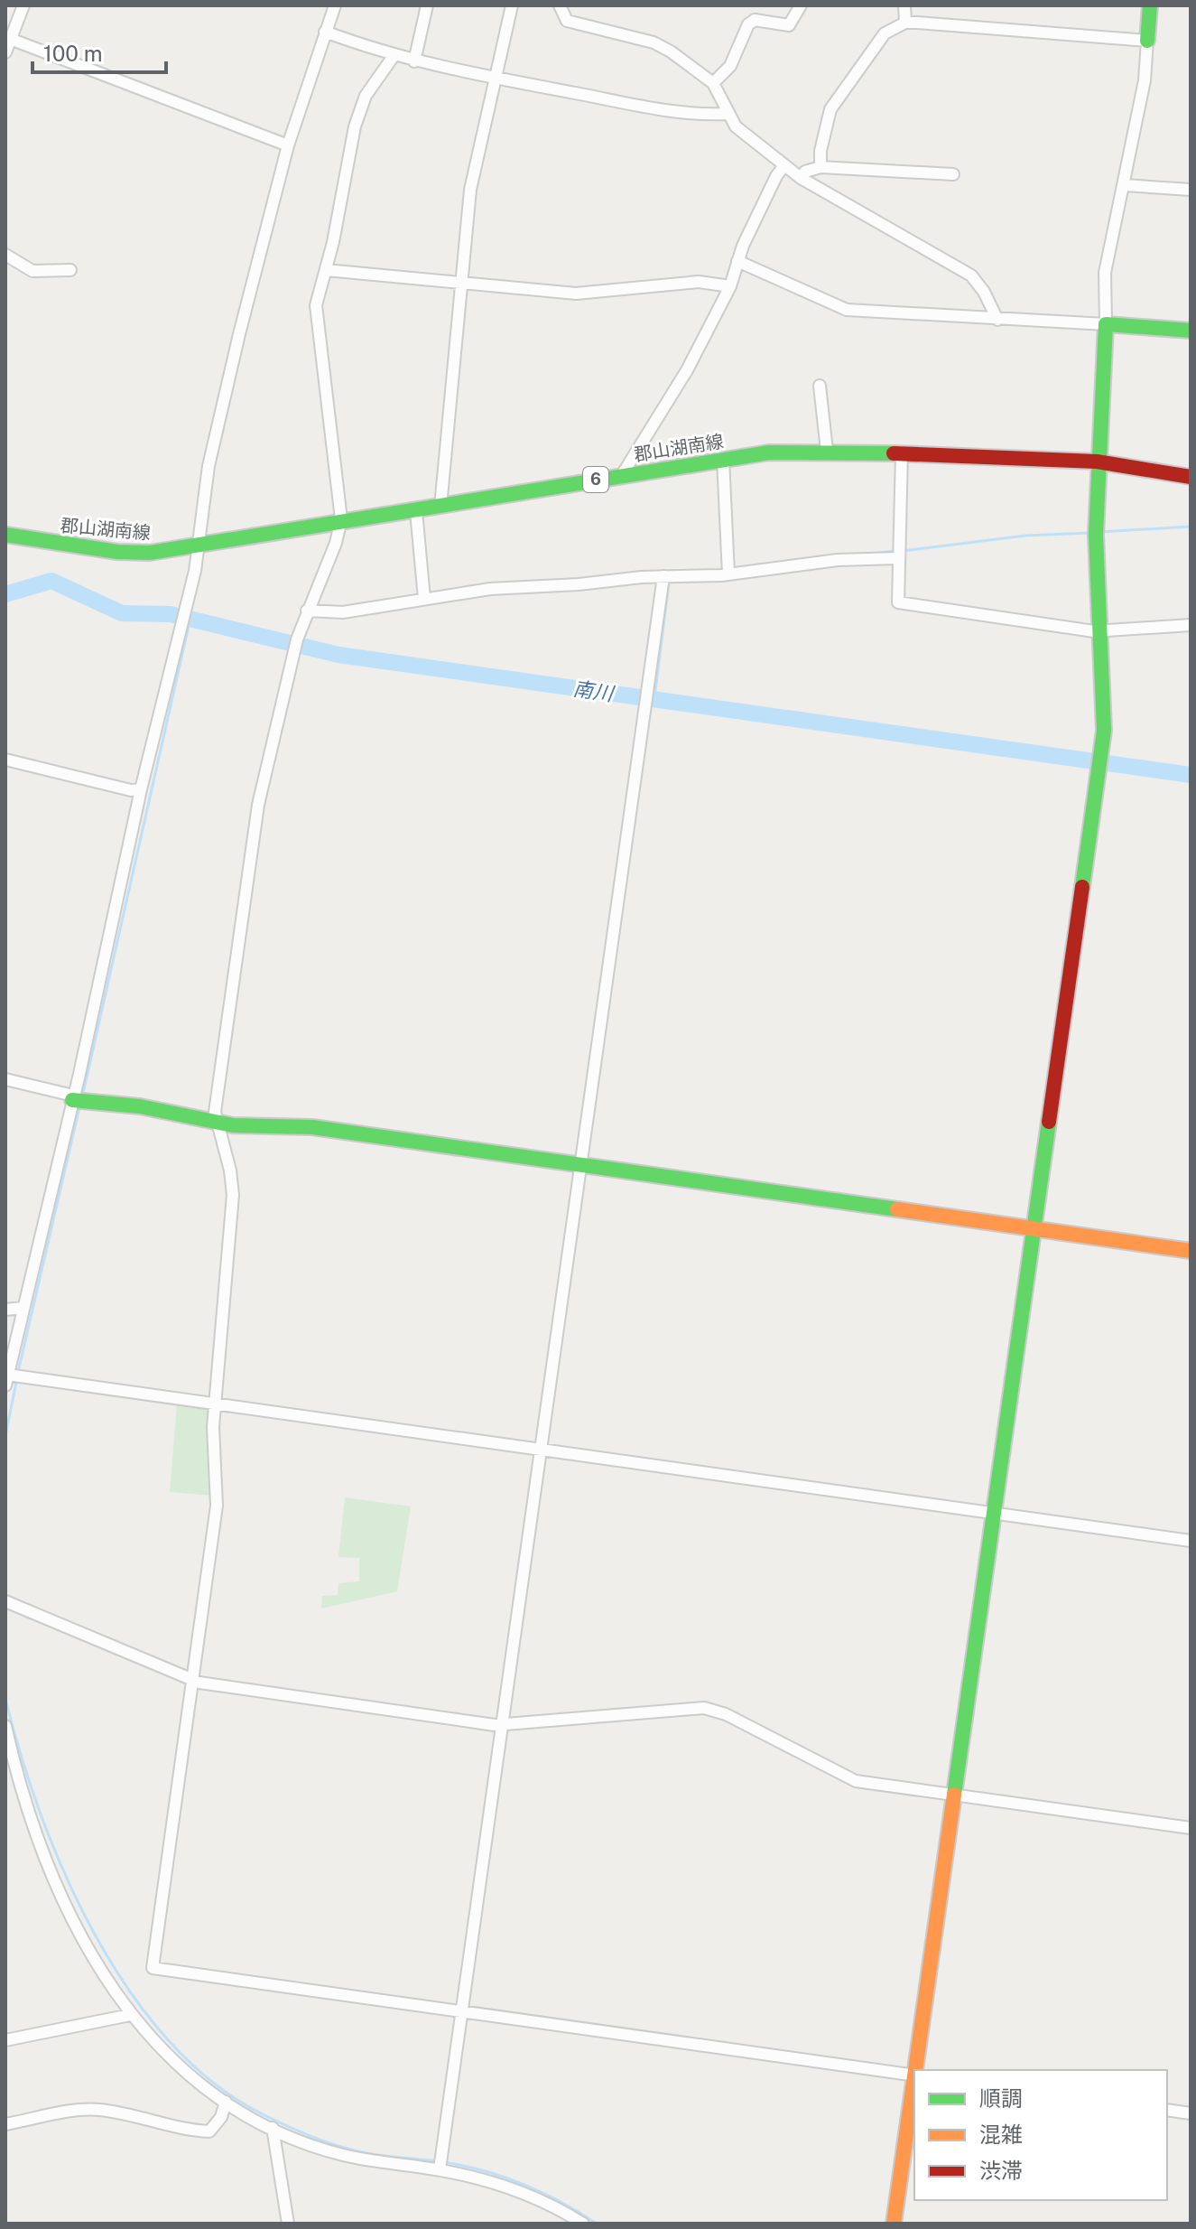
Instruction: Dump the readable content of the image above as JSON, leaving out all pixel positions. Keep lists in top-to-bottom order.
{
  "streets": {
    "street": ["郡山湖南線", "6"]
  },
  "water": ["南川"],
  "legend": ["順調", "混雑", "渋滞"],
  "scale_bar": "100 m"
}
